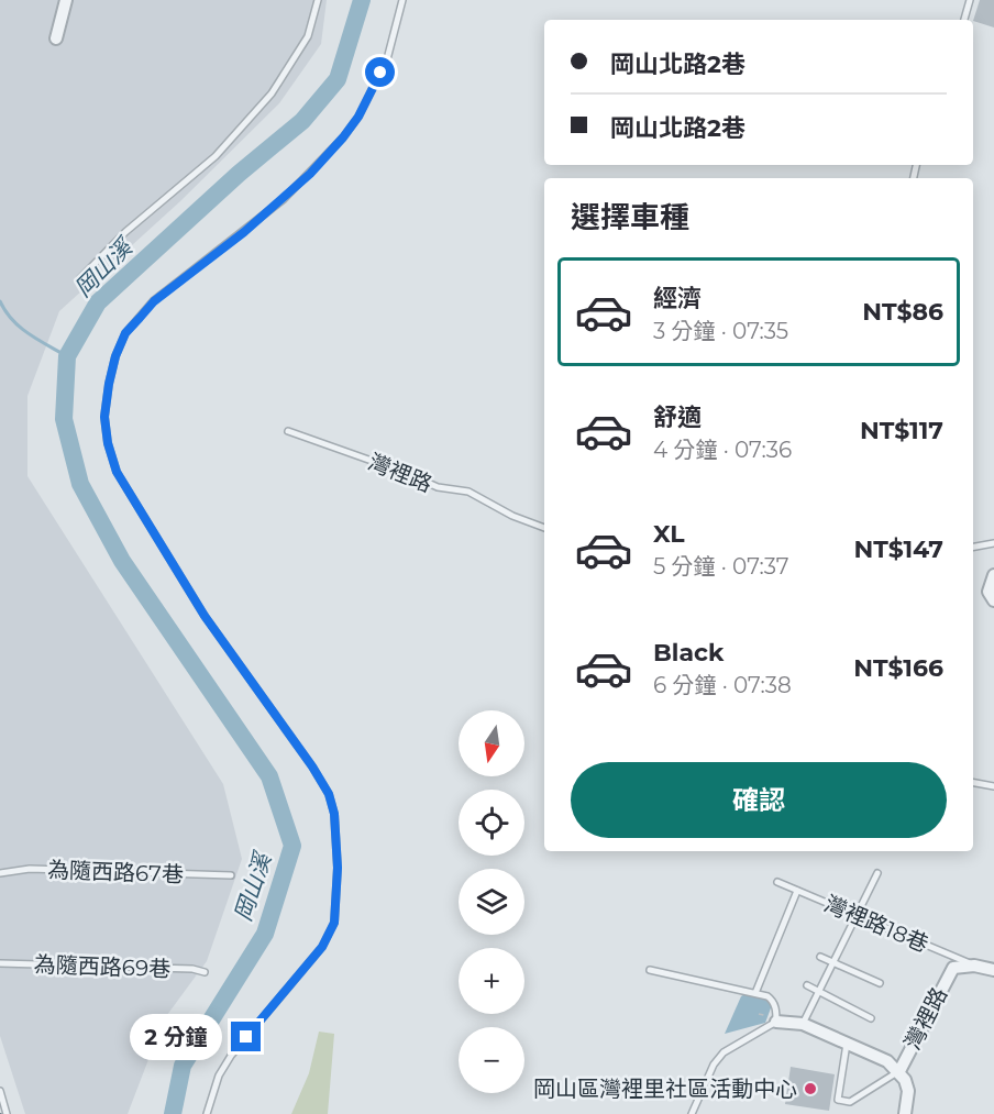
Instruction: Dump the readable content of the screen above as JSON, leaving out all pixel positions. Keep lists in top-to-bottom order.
{
  "streets": {
    "street": ["灣裡路"],
    "lane": ["為隨西路67巷", "灣裡路18巷", "為隨西路69巷"]
  },
  "crossings": [
    ["灣裡路", "灣裡路18巷"]
  ],
  "water": ["岡山溪"],
  "places": ["岡山區灣裡里社區活動中心"],
  "north": "bottom",
  "page": {
    "banner": ["岡山北路2巷", "岡山北路2巷"],
    "heading": "選擇車種",
    "list": [
      {
        "name": "經濟",
        "note": "3 分鐘 · 07:35",
        "value": "NT$86"
      },
      {
        "name": "舒適",
        "note": "4 分鐘 · 07:36",
        "value": "NT$117"
      },
      {
        "name": "XL",
        "note": "5 分鐘 · 07:37",
        "value": "NT$147"
      },
      {
        "name": "Black",
        "note": "6 分鐘 · 07:38",
        "value": "NT$166"
      }
    ],
    "map_buttons": ["+", "−"],
    "buttons": "確認",
    "bubble": "2 分鐘"
  }
}
